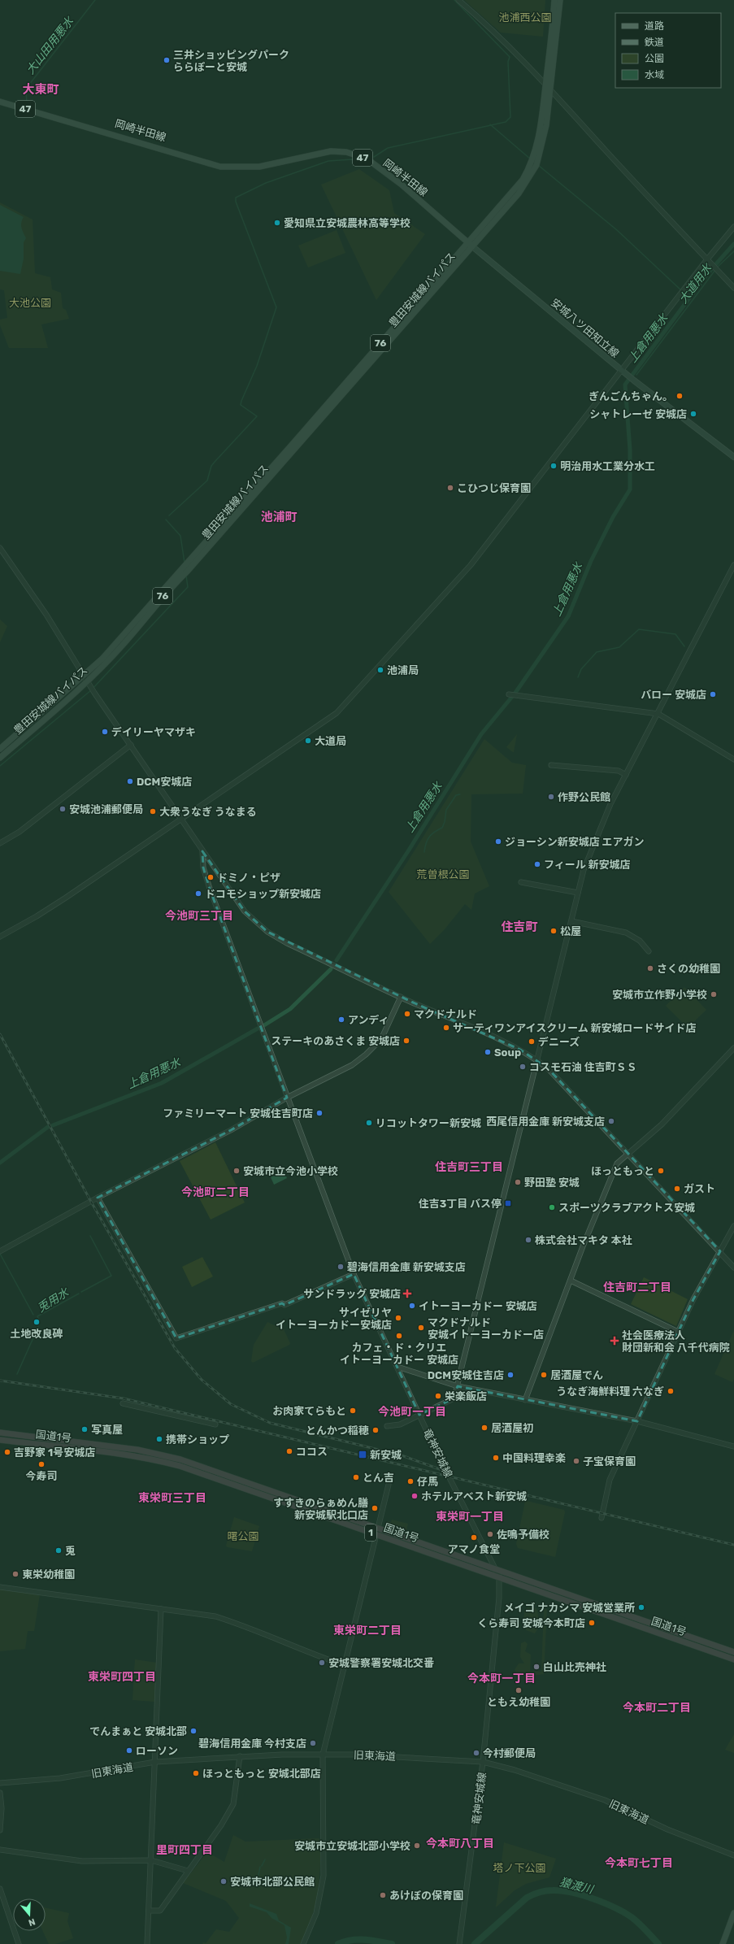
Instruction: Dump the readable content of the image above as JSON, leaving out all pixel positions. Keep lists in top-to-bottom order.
{
  "streets": {
    "highway": ["国道1号", "1"],
    "main road": [
      "47",
      "岡崎半田線",
      "豊田安城線バイパス",
      "安城八ツ田知立線",
      "76"
    ],
    "street": ["竜神安城線", "旧東海道"]
  },
  "crossings": [
    ["岡崎半田線", "豊田安城線バイパス"],
    ["岡崎半田線", "安城八ツ田知立線"],
    ["豊田安城線バイパス", "安城八ツ田知立線"],
    ["国道1号", "竜神安城線"],
    ["竜神安城線", "旧東海道"]
  ],
  "districts": [
    "大東町",
    "池浦町",
    "今池町三丁目",
    "住吉町",
    "住吉町三丁目",
    "今池町二丁目",
    "住吉町二丁目",
    "今池町一丁目",
    "東栄町三丁目",
    "東栄町一丁目",
    "東栄町二丁目",
    "東栄町四丁目",
    "今本町一丁目",
    "今本町二丁目",
    "今本町八丁目",
    "里町四丁目",
    "今本町七丁目"
  ],
  "water": [
    "大山田用悪水",
    "大道用水",
    "上倉用悪水",
    "兎用水",
    "猿渡川"
  ],
  "parks": [
    "池浦西公園",
    "大池公園",
    "荒曽根公園",
    "曙公園",
    "塔ノ下公園"
  ],
  "places": {
    "other": [
      "三井ショッピングパーク ららぽーと安城",
      "愛知県立安城農林高等学校",
      "ぎんごんちゃん。",
      "シャトレーゼ 安城店",
      "明治用水工業分水工",
      "こひつじ保育園",
      "池浦局",
      "バロー 安城店",
      "デイリーヤマザキ",
      "大道局",
      "DCM安城店",
      "作野公民館",
      "安城池浦郵便局",
      "大衆うなぎ うなまる",
      "ジョーシン新安城店 エアガン",
      "フィール 新安城店",
      "ドミノ・ピザ",
      "ドコモショップ新安城店",
      "松屋",
      "さくの幼稚園",
      "安城市立作野小学校",
      "マクドナルド",
      "アンディ",
      "サーティワンアイスクリーム 新安城ロードサイド店",
      "ステーキのあさくま 安城店",
      "デニーズ",
      "Soup",
      "コスモ石油 住吉町ＳＳ",
      "ファミリーマート 安城住吉町店",
      "西尾信用金庫 新安城支店",
      "リコットタワー新安城",
      "安城市立今池小学校",
      "ほっともっと",
      "野田塾 安城",
      "ガスト",
      "スポーツクラブアクトス安城",
      "株式会社マキタ 本社",
      "碧海信用金庫 新安城支店",
      "イトーヨーカドー 安城店",
      "サイゼリヤ イトーヨーカドー安城店",
      "土地改良碑",
      "マクドナルド 安城イトーヨーカドー店",
      "カフェ・ド・クリエ イトーヨーカドー 安城店",
      "DCM安城住吉店",
      "居酒屋でん",
      "うなぎ海鮮料理 六なぎ",
      "栄楽飯店",
      "お肉家てらもと",
      "居酒屋初",
      "写真屋",
      "とんかつ稲穂",
      "携帯ショップ",
      "ココス",
      "吉野家 1号安城店",
      "中国料理幸楽",
      "子宝保育園",
      "今寿司",
      "とん吉",
      "仔馬",
      "ホテルアベスト新安城",
      "すすきのらぁめん膳 新安城駅北口店",
      "佐鳴予備校",
      "アマノ食堂",
      "兎",
      "東栄幼稚園",
      "メイゴ ナカシマ 安城営業所",
      "くら寿司 安城今本町店",
      "安城警察署安城北交番",
      "白山比売神社",
      "ともえ幼稚園",
      "でんまぁと 安城北部",
      "碧海信用金庫 今村支店",
      "ローソン",
      "今村郵便局",
      "ほっともっと 安城北部店",
      "安城市立安城北部小学校",
      "安城市北部公民館",
      "あけぼの保育園"
    ],
    "transit": ["住吉3丁目 バス停", "新安城"],
    "health": ["サンドラッグ 安城店", "社会医療法人 財団新和会 八千代病院"]
  },
  "legend": [
    "道路",
    "鉄道",
    "公園",
    "水域"
  ],
  "north": "bottom"
}
